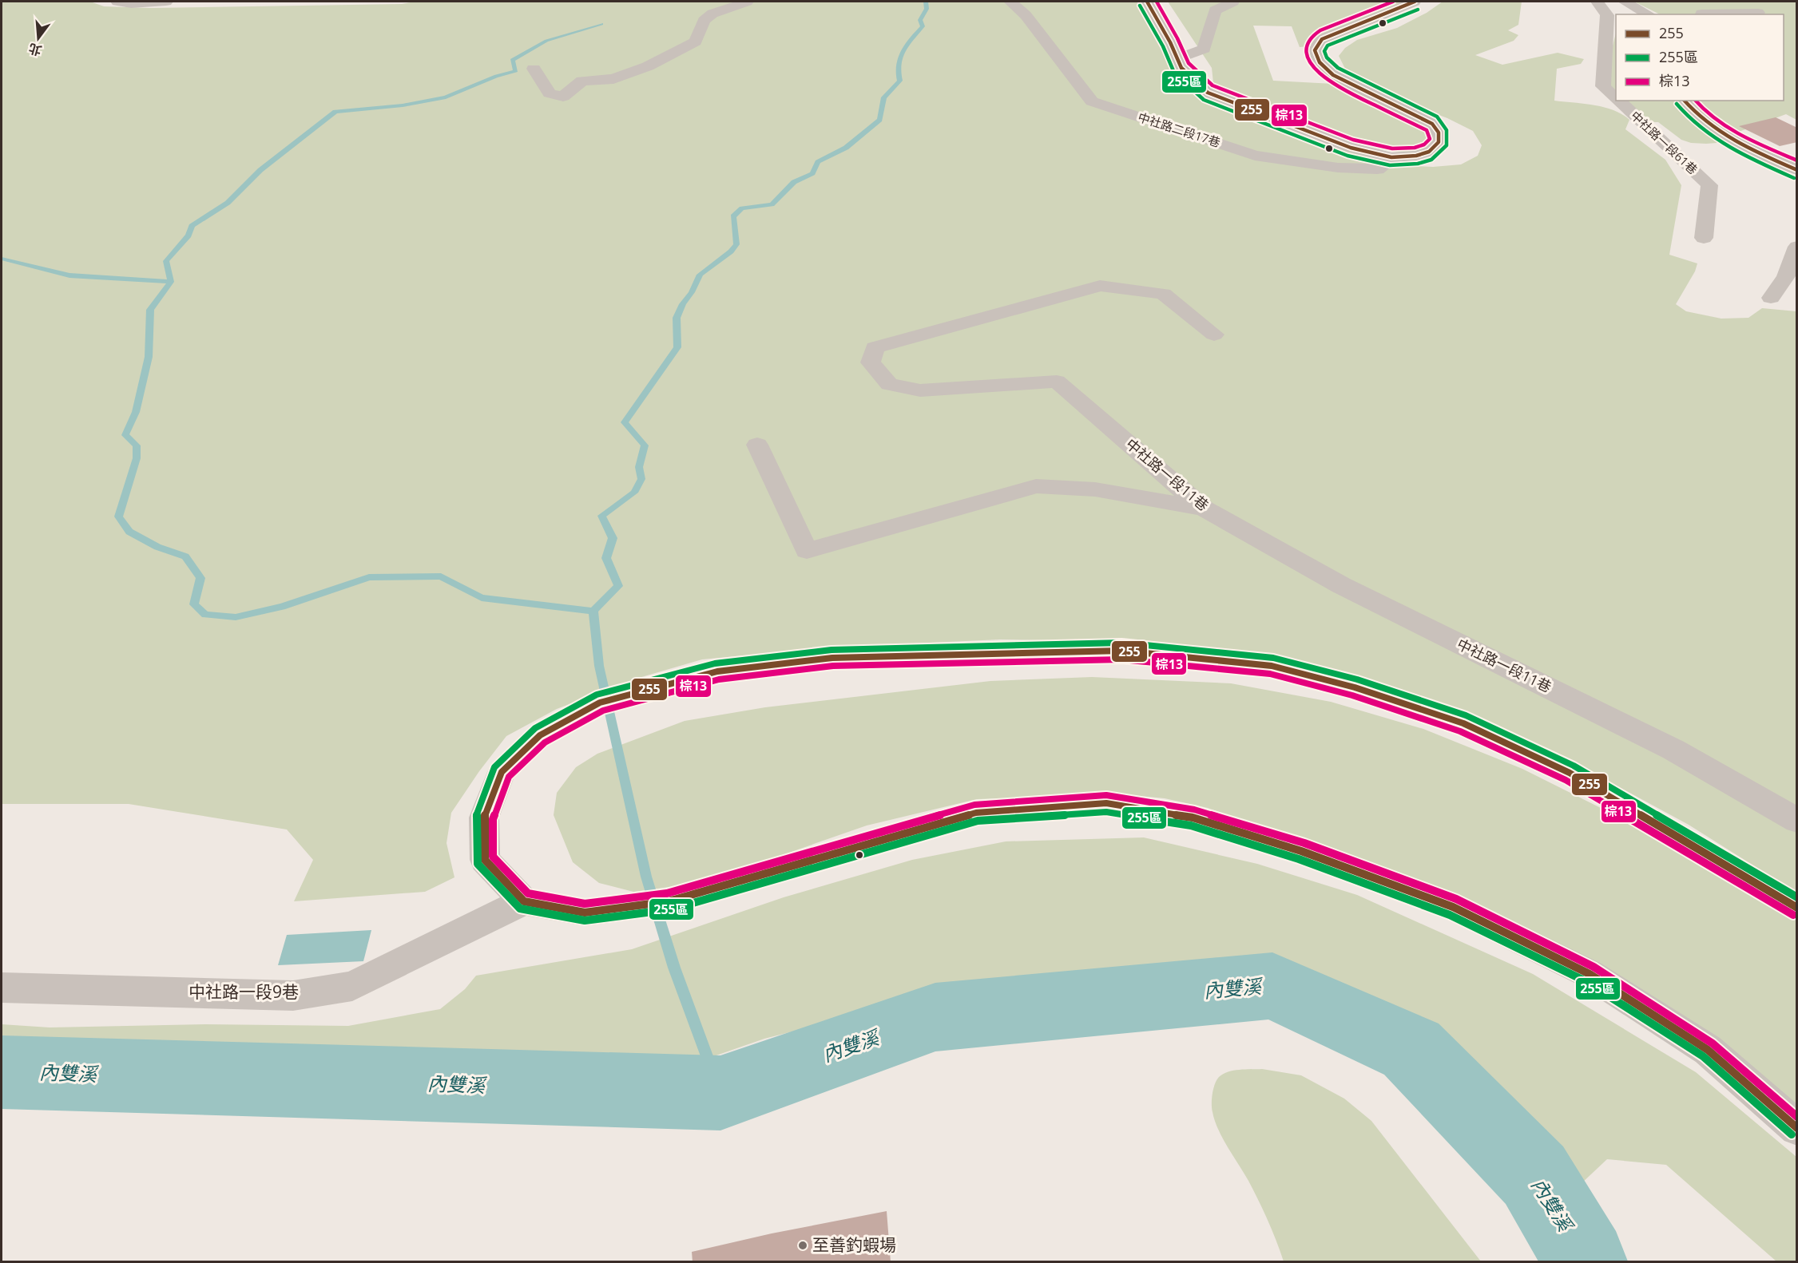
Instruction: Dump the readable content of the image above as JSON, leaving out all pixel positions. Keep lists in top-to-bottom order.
{
  "streets": {
    "street": [
      "中社路二段17巷",
      "中社路一段61巷",
      "中社路一段11巷",
      "中社路一段9巷"
    ]
  },
  "water": ["內雙溪"],
  "places": ["至善釣蝦場"],
  "lines": ["transit line 255", "transit line 棕13", "transit line 255區"],
  "legend": ["255", "255區", "棕13"],
  "north": "bottom"
}
